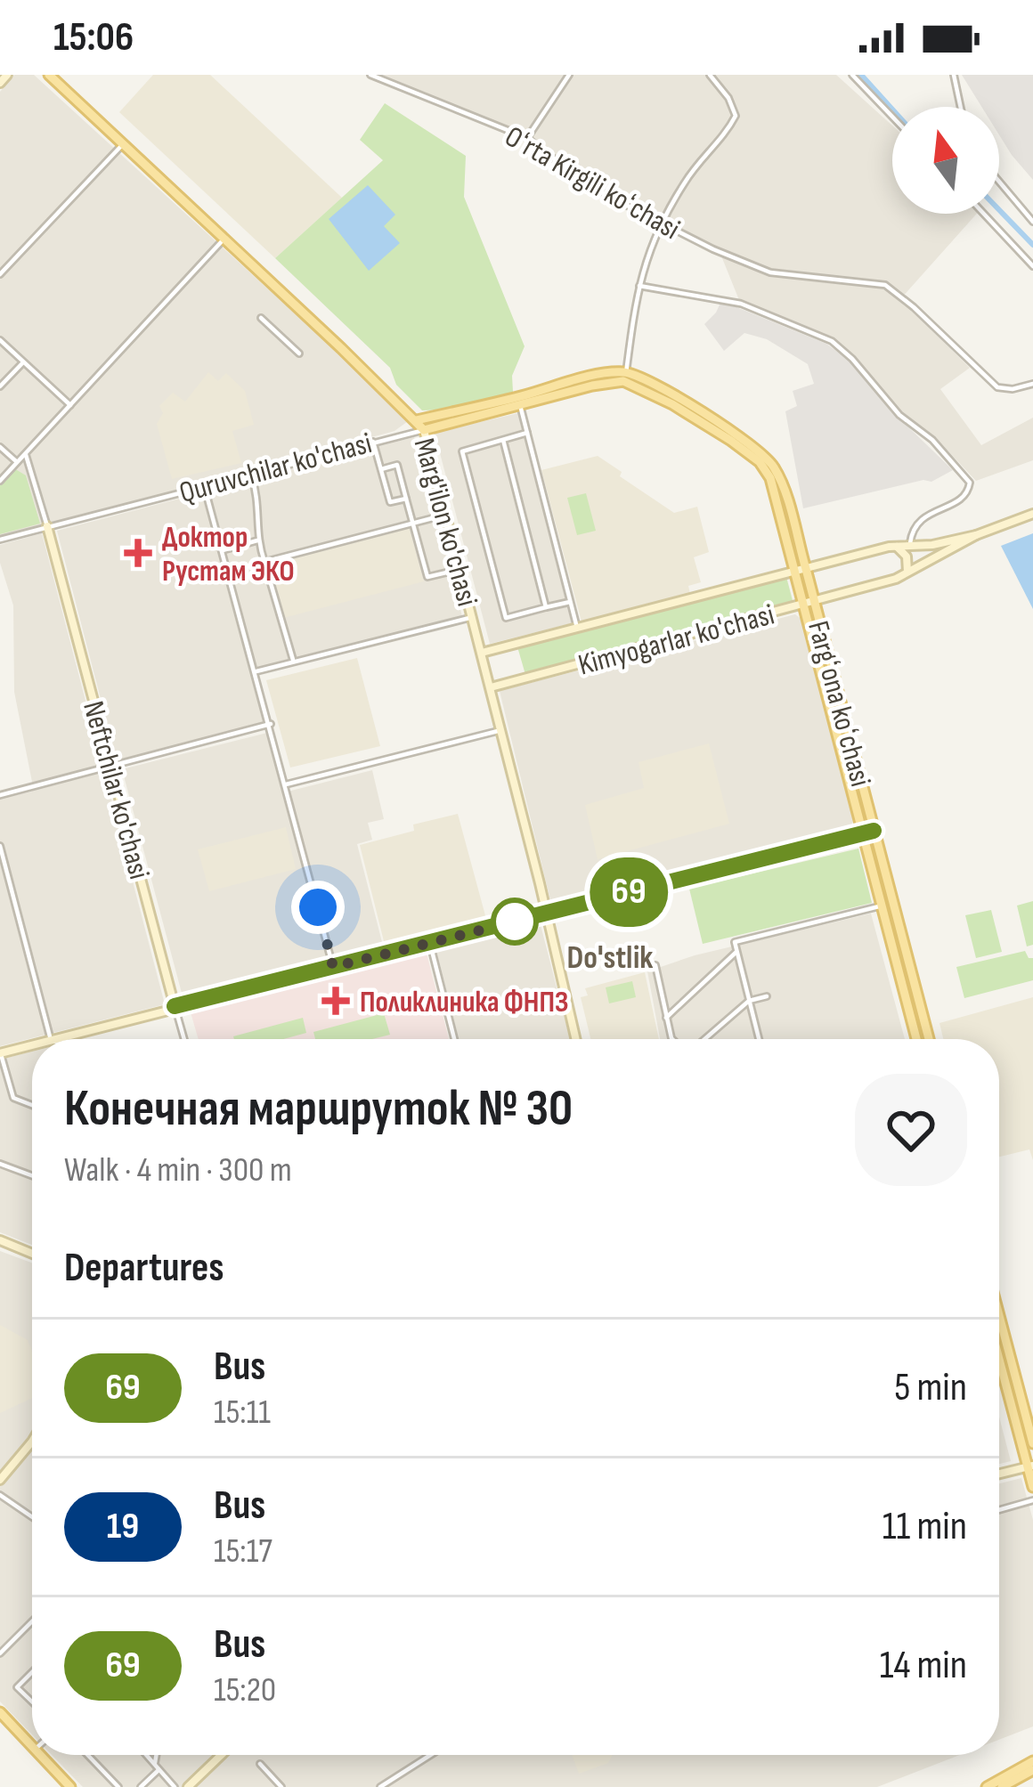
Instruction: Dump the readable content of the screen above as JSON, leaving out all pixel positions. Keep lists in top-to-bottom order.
{
  "streets": {
    "main road": ["Quruvchilar ko'chasi", "Marg'ilon ko'chasi", "Fargʻona koʻchasi"],
    "street": ["Oʻrta Kirgili koʻchasi", "Kimyogarlar ko'chasi", "Neftchilar ko'chasi"]
  },
  "crossings": [
    ["Quruvchilar ko'chasi", "Marg'ilon ko'chasi"],
    ["Quruvchilar ko'chasi", "Kimyogarlar ko'chasi"],
    ["Quruvchilar ko'chasi", "Fargʻona koʻchasi"],
    ["Quruvchilar ko'chasi", "Neftchilar ko'chasi"],
    ["Marg'ilon ko'chasi", "Kimyogarlar ko'chasi"],
    ["Kimyogarlar ko'chasi", "Fargʻona koʻchasi"]
  ],
  "districts": ["Do'stlik"],
  "places": {
    "health": ["Доктор Рустам ЭКО", "Поликлиника ФНПЗ"]
  },
  "lines": ["bus line 69"],
  "north": "top",
  "page": {
    "status": "15:06",
    "on_map": "69",
    "heading": [
      ["Конечная маршруток № 30", "Walk · 4 min · 300 m"],
      "Departures"
    ],
    "list": [
      {
        "mark": "69",
        "name": "Bus",
        "note": "15:11",
        "value": "5 min"
      },
      {
        "mark": "19",
        "name": "Bus",
        "note": "15:17",
        "value": "11 min"
      },
      {
        "mark": "69",
        "name": "Bus",
        "note": "15:20",
        "value": "14 min"
      }
    ]
  }
}
